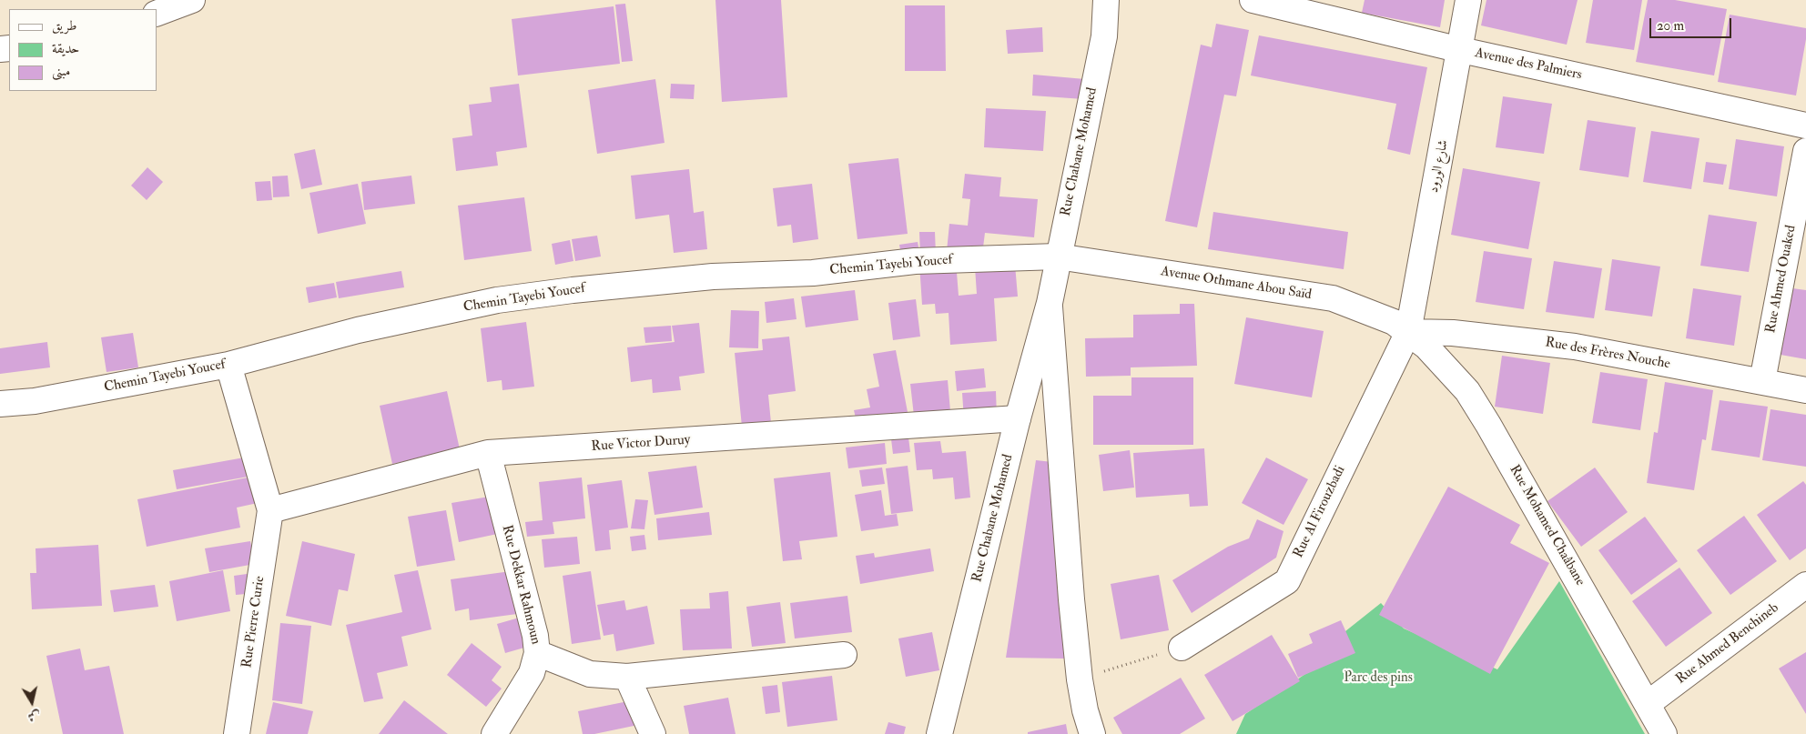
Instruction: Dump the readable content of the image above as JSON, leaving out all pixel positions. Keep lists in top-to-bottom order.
{
  "streets": {
    "street": [
      "Avenue des Palmiers",
      "Rue Chabane Mohamed",
      "شارع الورود",
      "Chemin Tayebi Youcef",
      "Rue Ahmed Ouaked",
      "Avenue Othmane Abou Saïd",
      "Rue des Frères Nouche",
      "Rue Victor Duruy",
      "Rue Al Firouzbadi",
      "Rue Mohamed Chaâbane",
      "Rue Dekkar Rahmoun",
      "Rue Pierre Curie",
      "Rue Ahmed Benchineb"
    ]
  },
  "crossings": [
    ["Avenue des Palmiers", "شارع الورود"],
    ["Rue Chabane Mohamed", "Chemin Tayebi Youcef"],
    ["Rue Chabane Mohamed", "Avenue Othmane Abou Saïd"],
    ["Rue Chabane Mohamed", "Rue Victor Duruy"],
    ["شارع الورود", "Avenue Othmane Abou Saïd"],
    ["شارع الورود", "Rue des Frères Nouche"],
    ["شارع الورود", "Rue Al Firouzbadi"],
    ["شارع الورود", "Rue Mohamed Chaâbane"],
    ["Chemin Tayebi Youcef", "Avenue Othmane Abou Saïd"],
    ["Rue Ahmed Ouaked", "Rue des Frères Nouche"],
    ["Avenue Othmane Abou Saïd", "Rue des Frères Nouche"],
    ["Avenue Othmane Abou Saïd", "Rue Al Firouzbadi"],
    ["Avenue Othmane Abou Saïd", "Rue Mohamed Chaâbane"],
    ["Rue des Frères Nouche", "Rue Al Firouzbadi"],
    ["Rue des Frères Nouche", "Rue Mohamed Chaâbane"],
    ["Rue Victor Duruy", "Rue Dekkar Rahmoun"],
    ["Rue Victor Duruy", "Rue Pierre Curie"],
    ["Rue Al Firouzbadi", "Rue Mohamed Chaâbane"],
    ["Rue Mohamed Chaâbane", "Rue Ahmed Benchineb"]
  ],
  "parks": ["Parc des pins"],
  "legend": ["طريق", "حديقة", "مبنى"],
  "scale_bar": "20 m",
  "north": "bottom"
}
